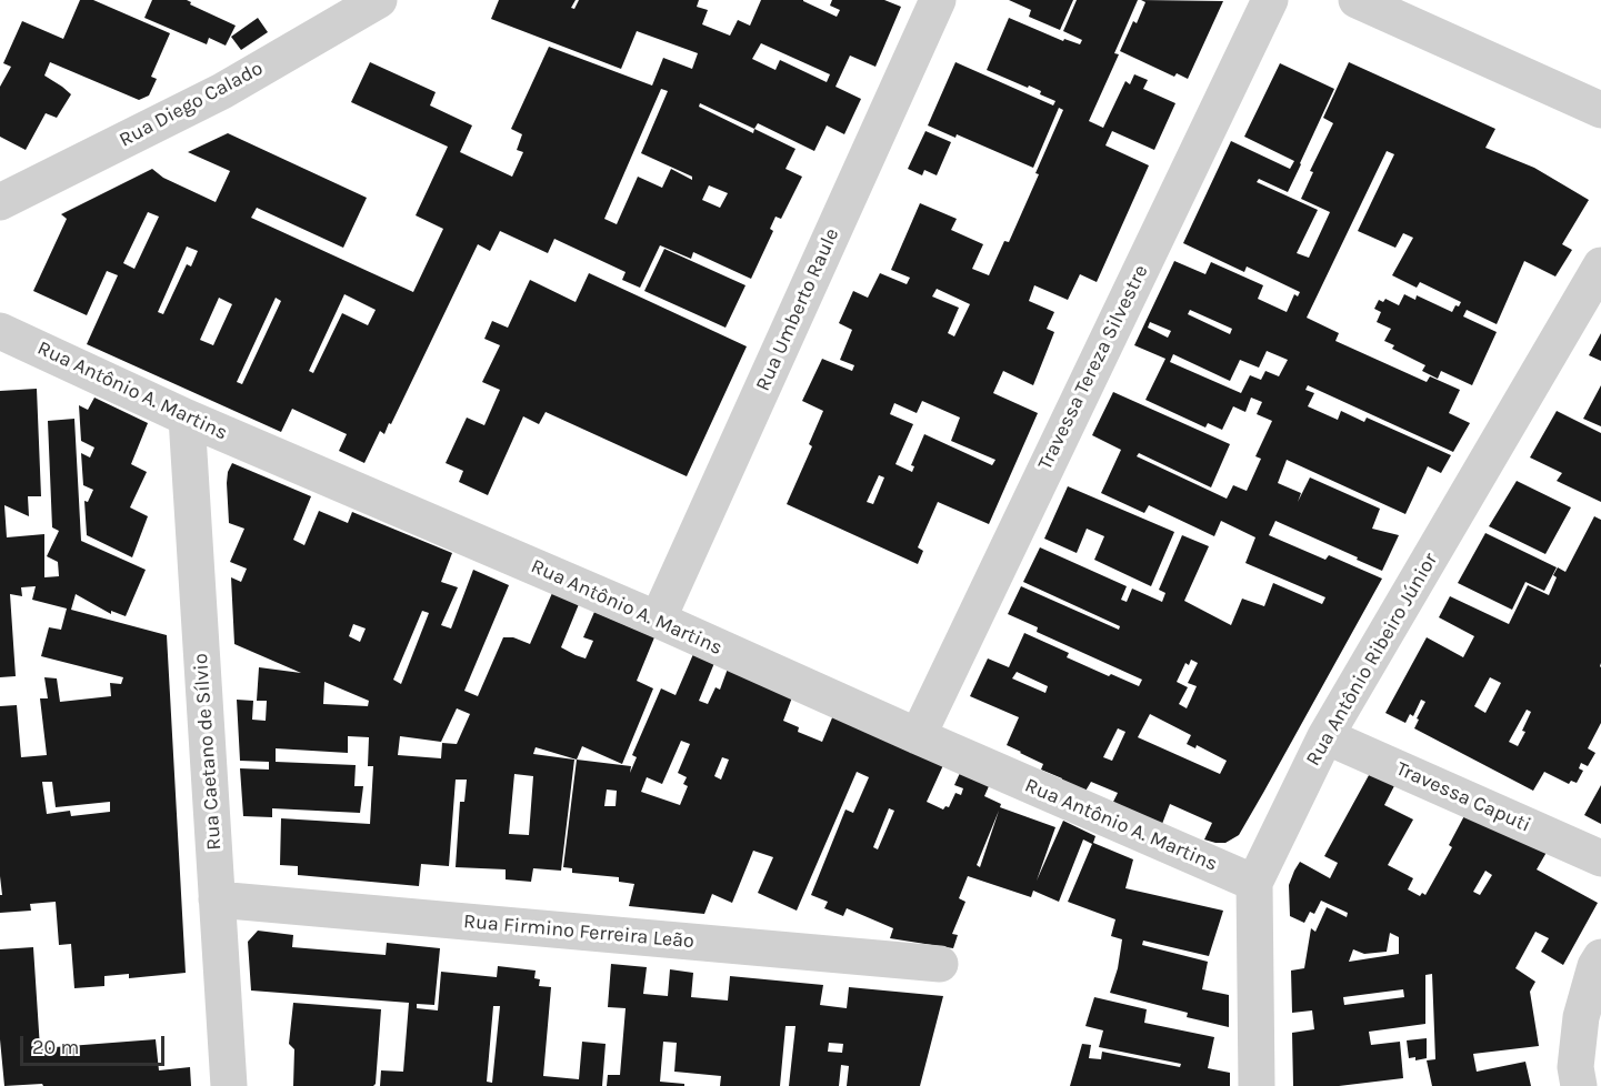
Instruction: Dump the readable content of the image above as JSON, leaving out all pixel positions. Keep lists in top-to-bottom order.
{
  "streets": {
    "street": [
      "Rua Diego Calado",
      "Rua Umberto Raule",
      "Travessa Tereza Silvestre",
      "Rua Antônio A. Martins",
      "Rua Antônio Ribeiro Júnior",
      "Rua Caetano de Sílvio",
      "Travessa Caputi",
      "Rua Firmino Ferreira Leão"
    ]
  },
  "crossings": [
    ["Rua Umberto Raule", "Rua Antônio A. Martins"],
    ["Travessa Tereza Silvestre", "Rua Antônio A. Martins"],
    ["Rua Antônio A. Martins", "Rua Antônio Ribeiro Júnior"],
    ["Rua Antônio A. Martins", "Rua Caetano de Sílvio"],
    ["Rua Antônio Ribeiro Júnior", "Travessa Caputi"],
    ["Rua Caetano de Sílvio", "Rua Firmino Ferreira Leão"]
  ],
  "scale_bar": "20 m"
}
